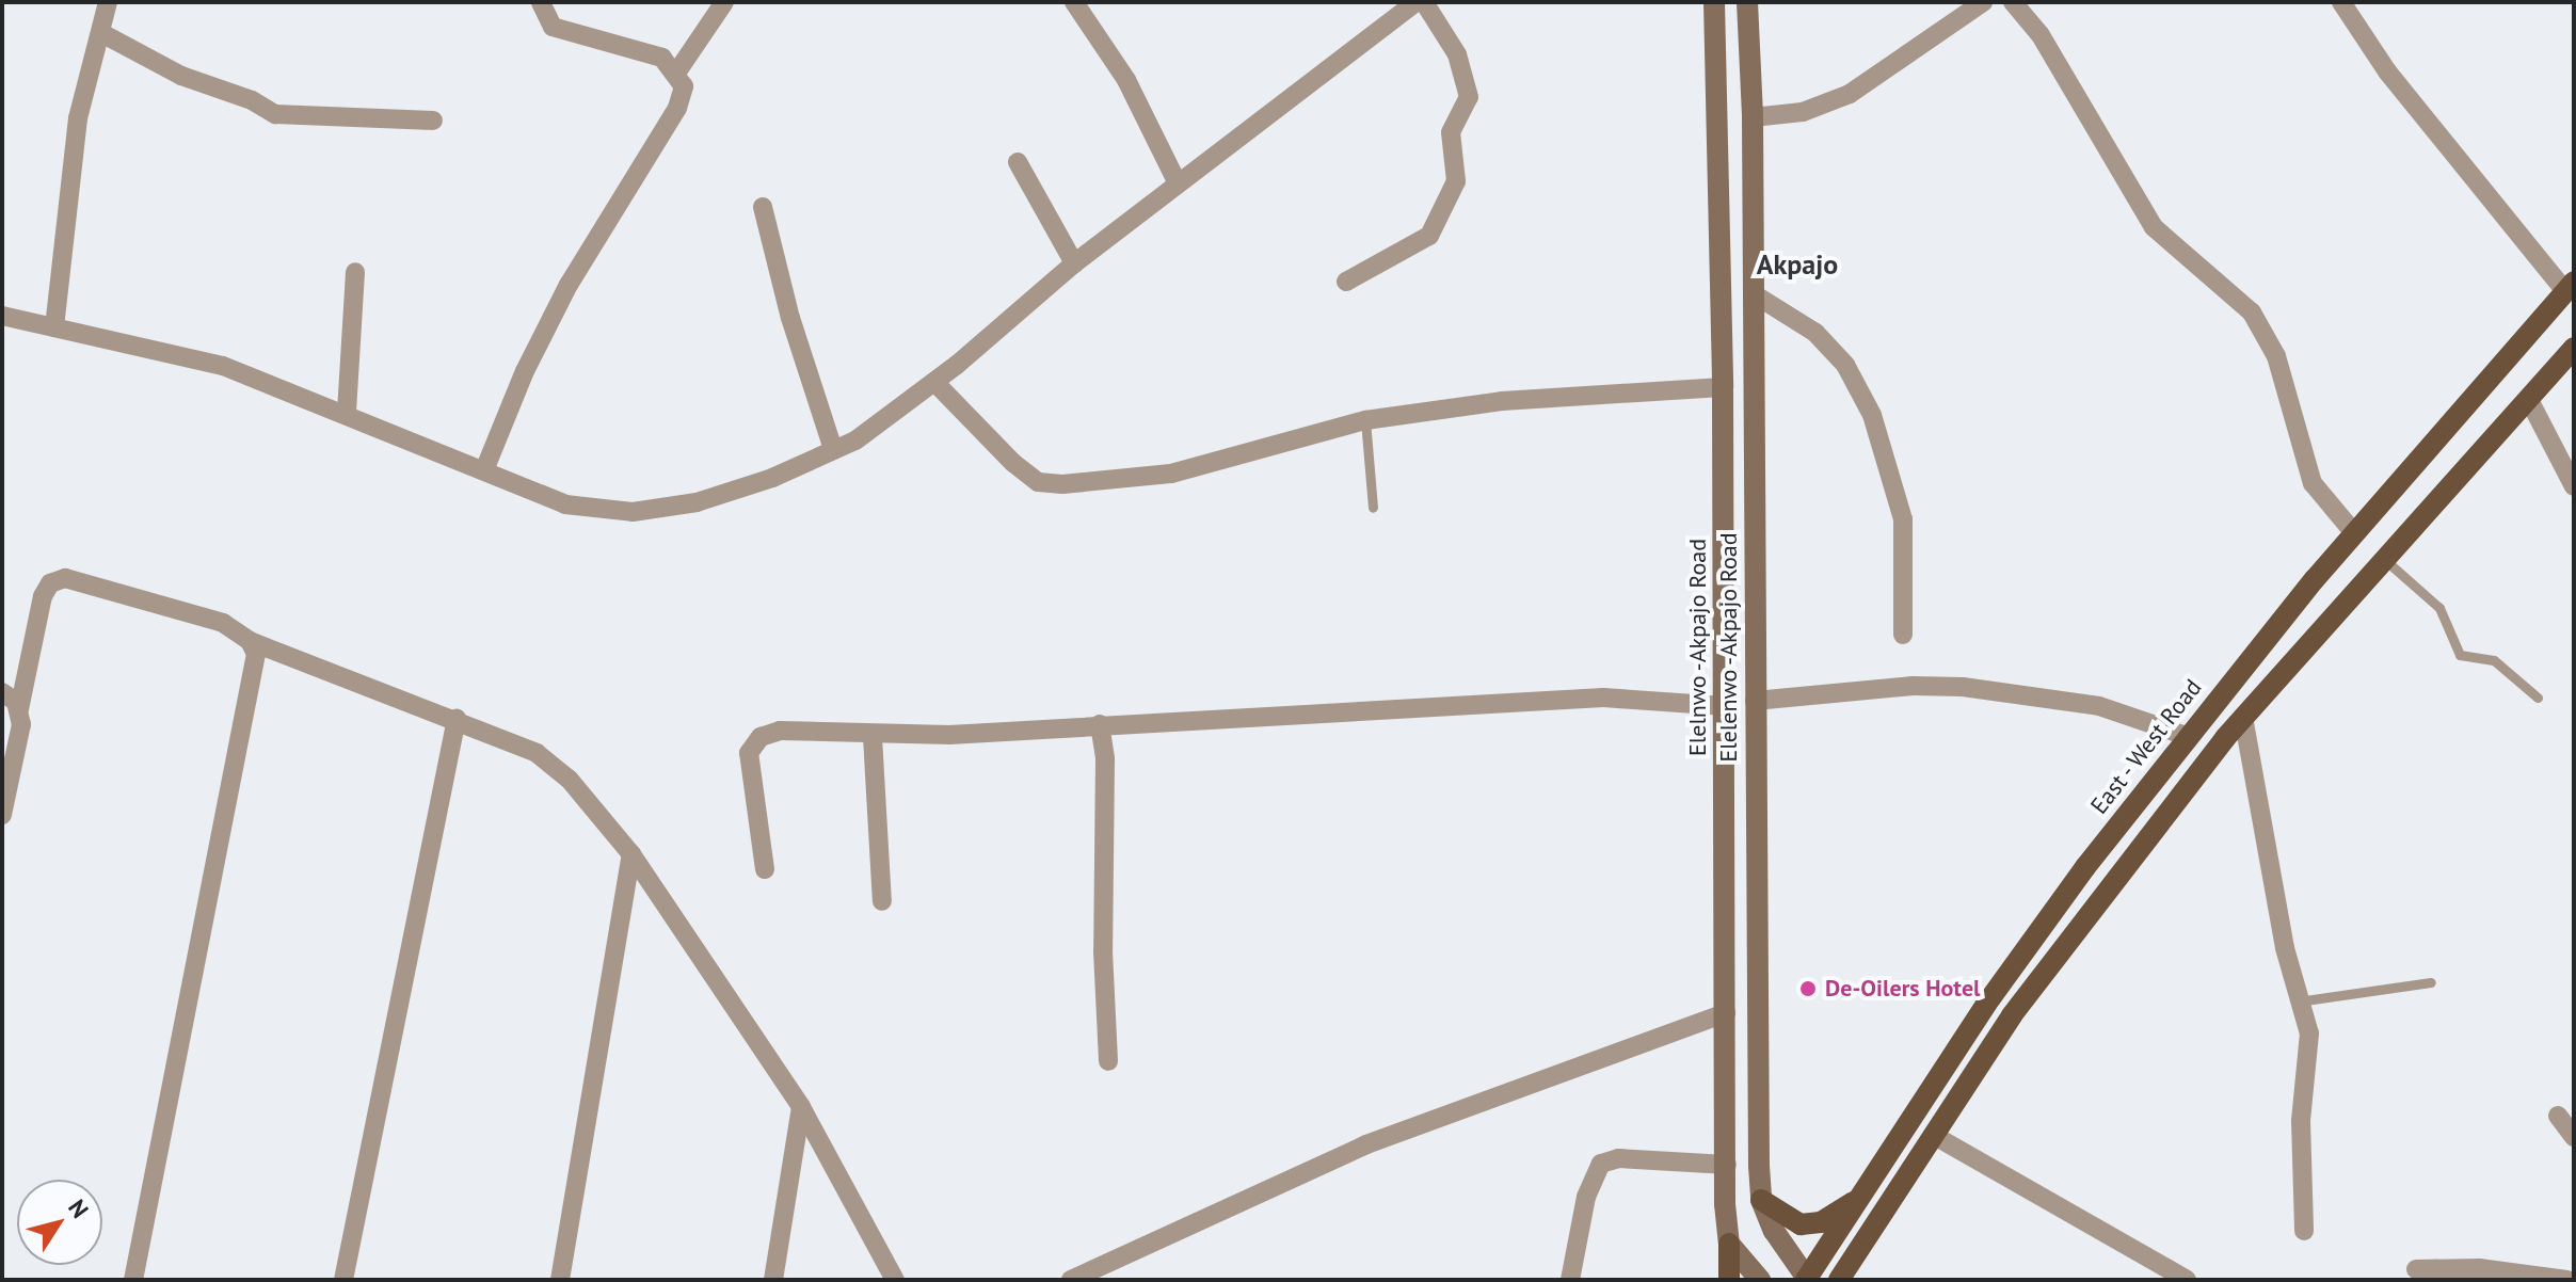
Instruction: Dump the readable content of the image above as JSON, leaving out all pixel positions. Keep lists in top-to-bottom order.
{
  "streets": {
    "main road": ["Elelnwo -Akpajo Road", "Elelenwo -Akpajo Road", "East - West Road"]
  },
  "crossings": [
    ["Elelenwo -Akpajo Road", "East - West Road"]
  ],
  "districts": ["Akpajo"],
  "places": ["De-Oilers Hotel"],
  "north": "top right"
}
